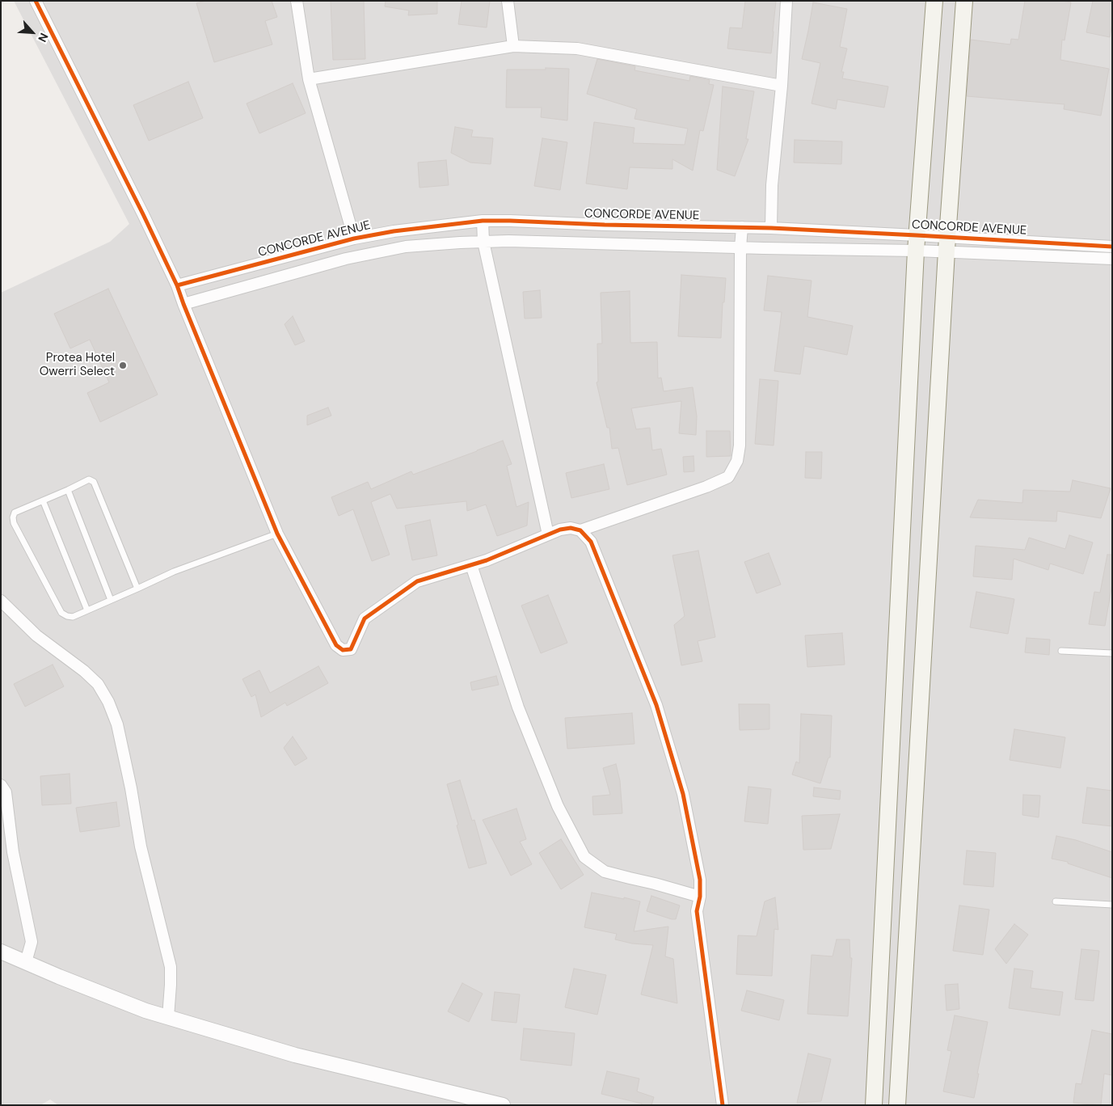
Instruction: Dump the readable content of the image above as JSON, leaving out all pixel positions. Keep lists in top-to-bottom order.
{
  "streets": {
    "street": ["CONCORDE AVENUE"]
  },
  "places": ["Protea Hotel Owerri Select"],
  "north": "bottom right"
}
